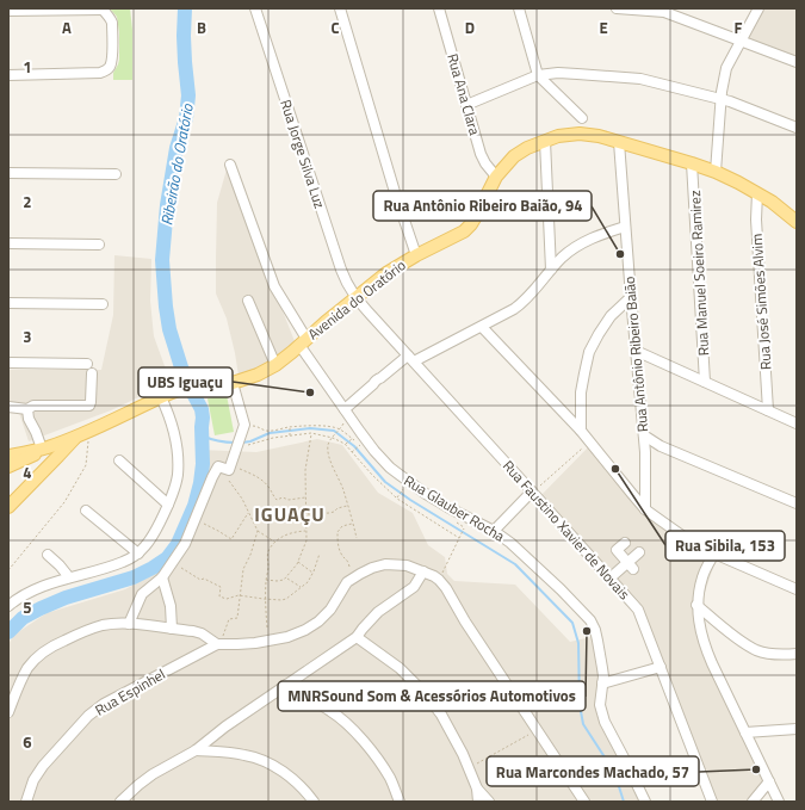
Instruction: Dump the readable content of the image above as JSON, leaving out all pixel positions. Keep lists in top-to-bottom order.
{
  "streets": {
    "main road": ["Avenida do Oratório"],
    "street": [
      "Rua Ana Clara",
      "Rua Jorge Silva Luz",
      "Rua Manuel Soeiro Ramirez",
      "Rua José Simões Alvim",
      "Rua Antônio Ribeiro Baião",
      "Rua Glauber Rocha",
      "Rua Faustino Xavier de Novais",
      "Rua Espinhel"
    ]
  },
  "crossings": [
    ["Rua Ana Clara", "Avenida do Oratório"],
    ["Rua Jorge Silva Luz", "Avenida do Oratório"],
    ["Rua Jorge Silva Luz", "Rua Faustino Xavier de Novais"],
    ["Rua Manuel Soeiro Ramirez", "Avenida do Oratório"],
    ["Avenida do Oratório", "Rua José Simões Alvim"],
    ["Avenida do Oratório", "Rua Antônio Ribeiro Baião"],
    ["Avenida do Oratório", "Rua Glauber Rocha"],
    ["Avenida do Oratório", "Rua Faustino Xavier de Novais"]
  ],
  "districts": ["IGUAÇU"],
  "water": ["Ribeirão do Oratório"],
  "places": [
    "Rua Antônio Ribeiro Baião, 94",
    "UBS Iguaçu",
    "Rua Sibila, 153",
    "MNRSound Som & Acessórios Automotivos",
    "Rua Marcondes Machado, 57"
  ],
  "grid": {
    "columns": [
      "A",
      "B",
      "C",
      "D",
      "E",
      "F"
    ],
    "rows": [
      "1",
      "2",
      "3",
      "4",
      "5",
      "6"
    ]
  }
}
